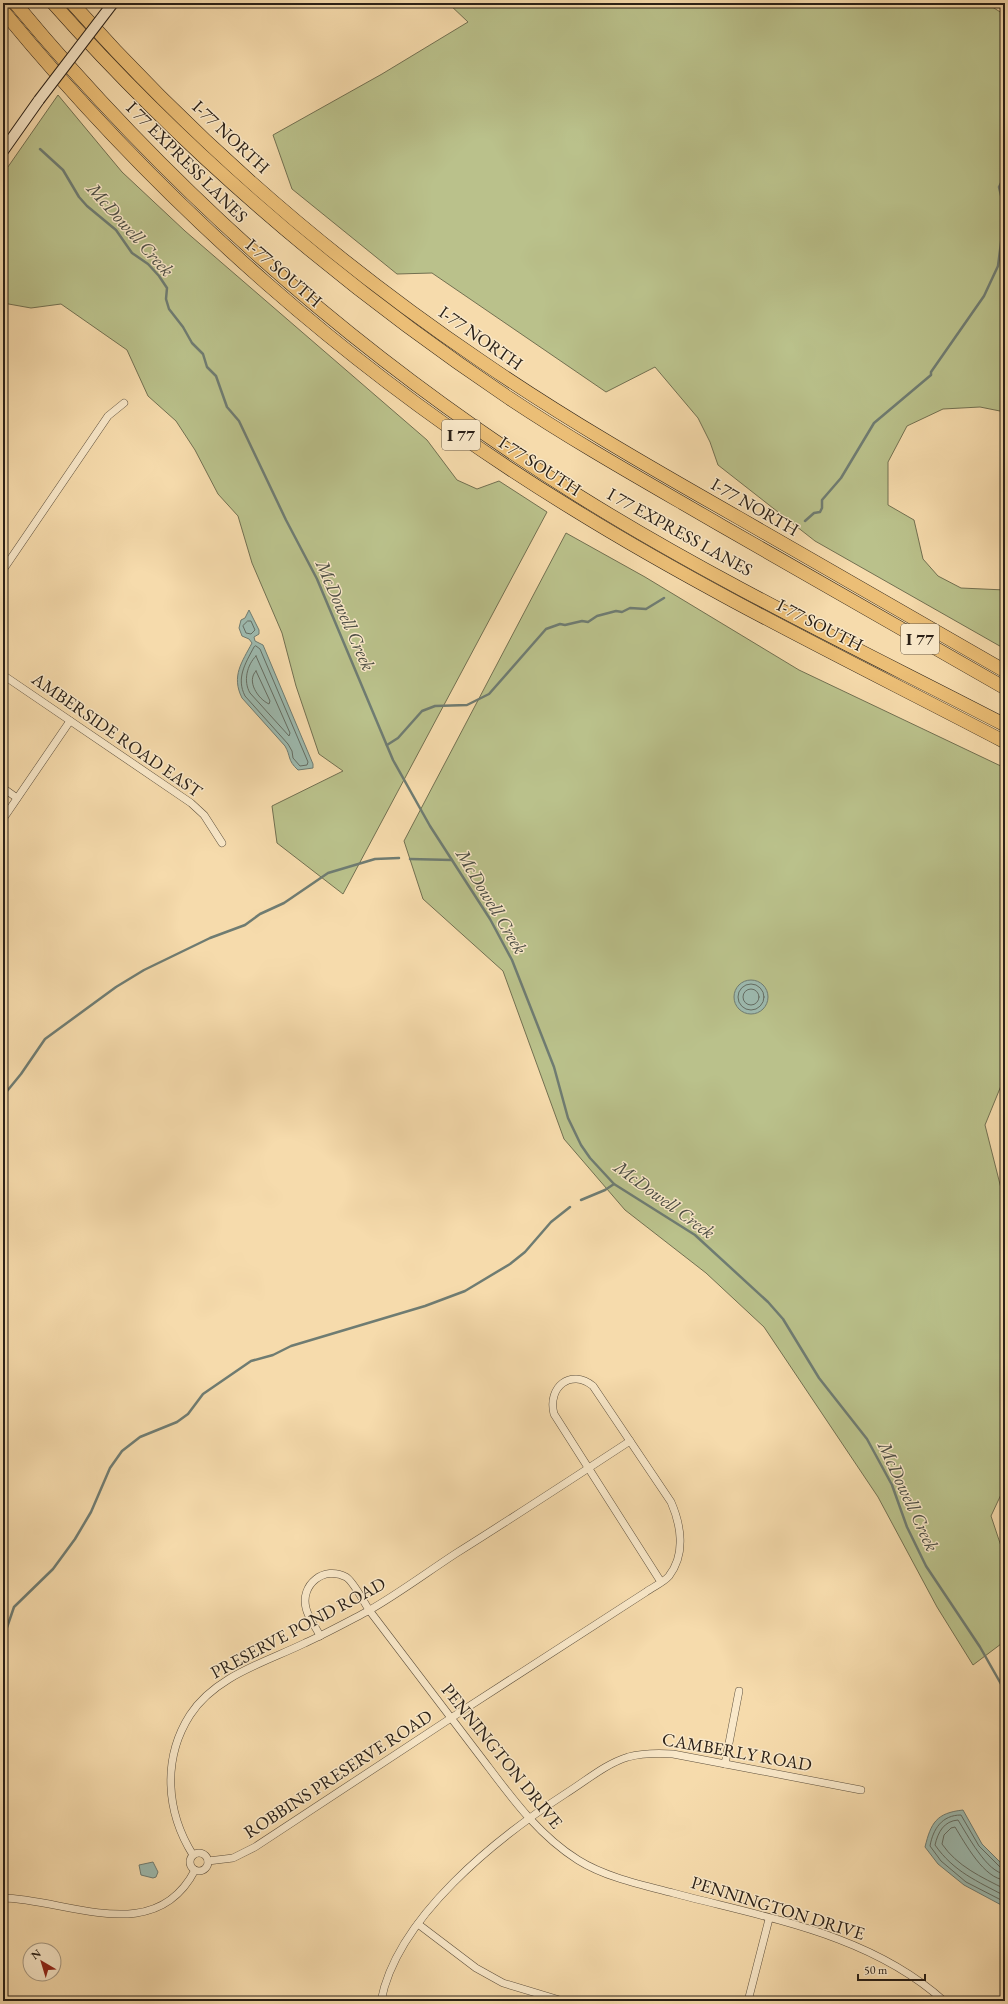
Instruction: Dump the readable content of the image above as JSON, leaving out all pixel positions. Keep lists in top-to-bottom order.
{
  "streets": {
    "highway": [
      "I-77 NORTH",
      "I 77 EXPRESS LANES",
      "I-77 SOUTH",
      "I 77"
    ],
    "street": [
      "AMBERSIDE ROAD EAST",
      "PRESERVE POND ROAD",
      "CAMBERLY ROAD",
      "PENNINGTON DRIVE",
      "ROBBINS PRESERVE ROAD"
    ]
  },
  "crossings": [
    ["I-77 NORTH", "I 77"],
    ["PRESERVE POND ROAD", "PENNINGTON DRIVE"],
    ["PRESERVE POND ROAD", "ROBBINS PRESERVE ROAD"],
    ["CAMBERLY ROAD", "PENNINGTON DRIVE"],
    ["PENNINGTON DRIVE", "ROBBINS PRESERVE ROAD"]
  ],
  "water": ["McDowell Creek"],
  "scale_bar": "50 m",
  "north": "top left"
}
